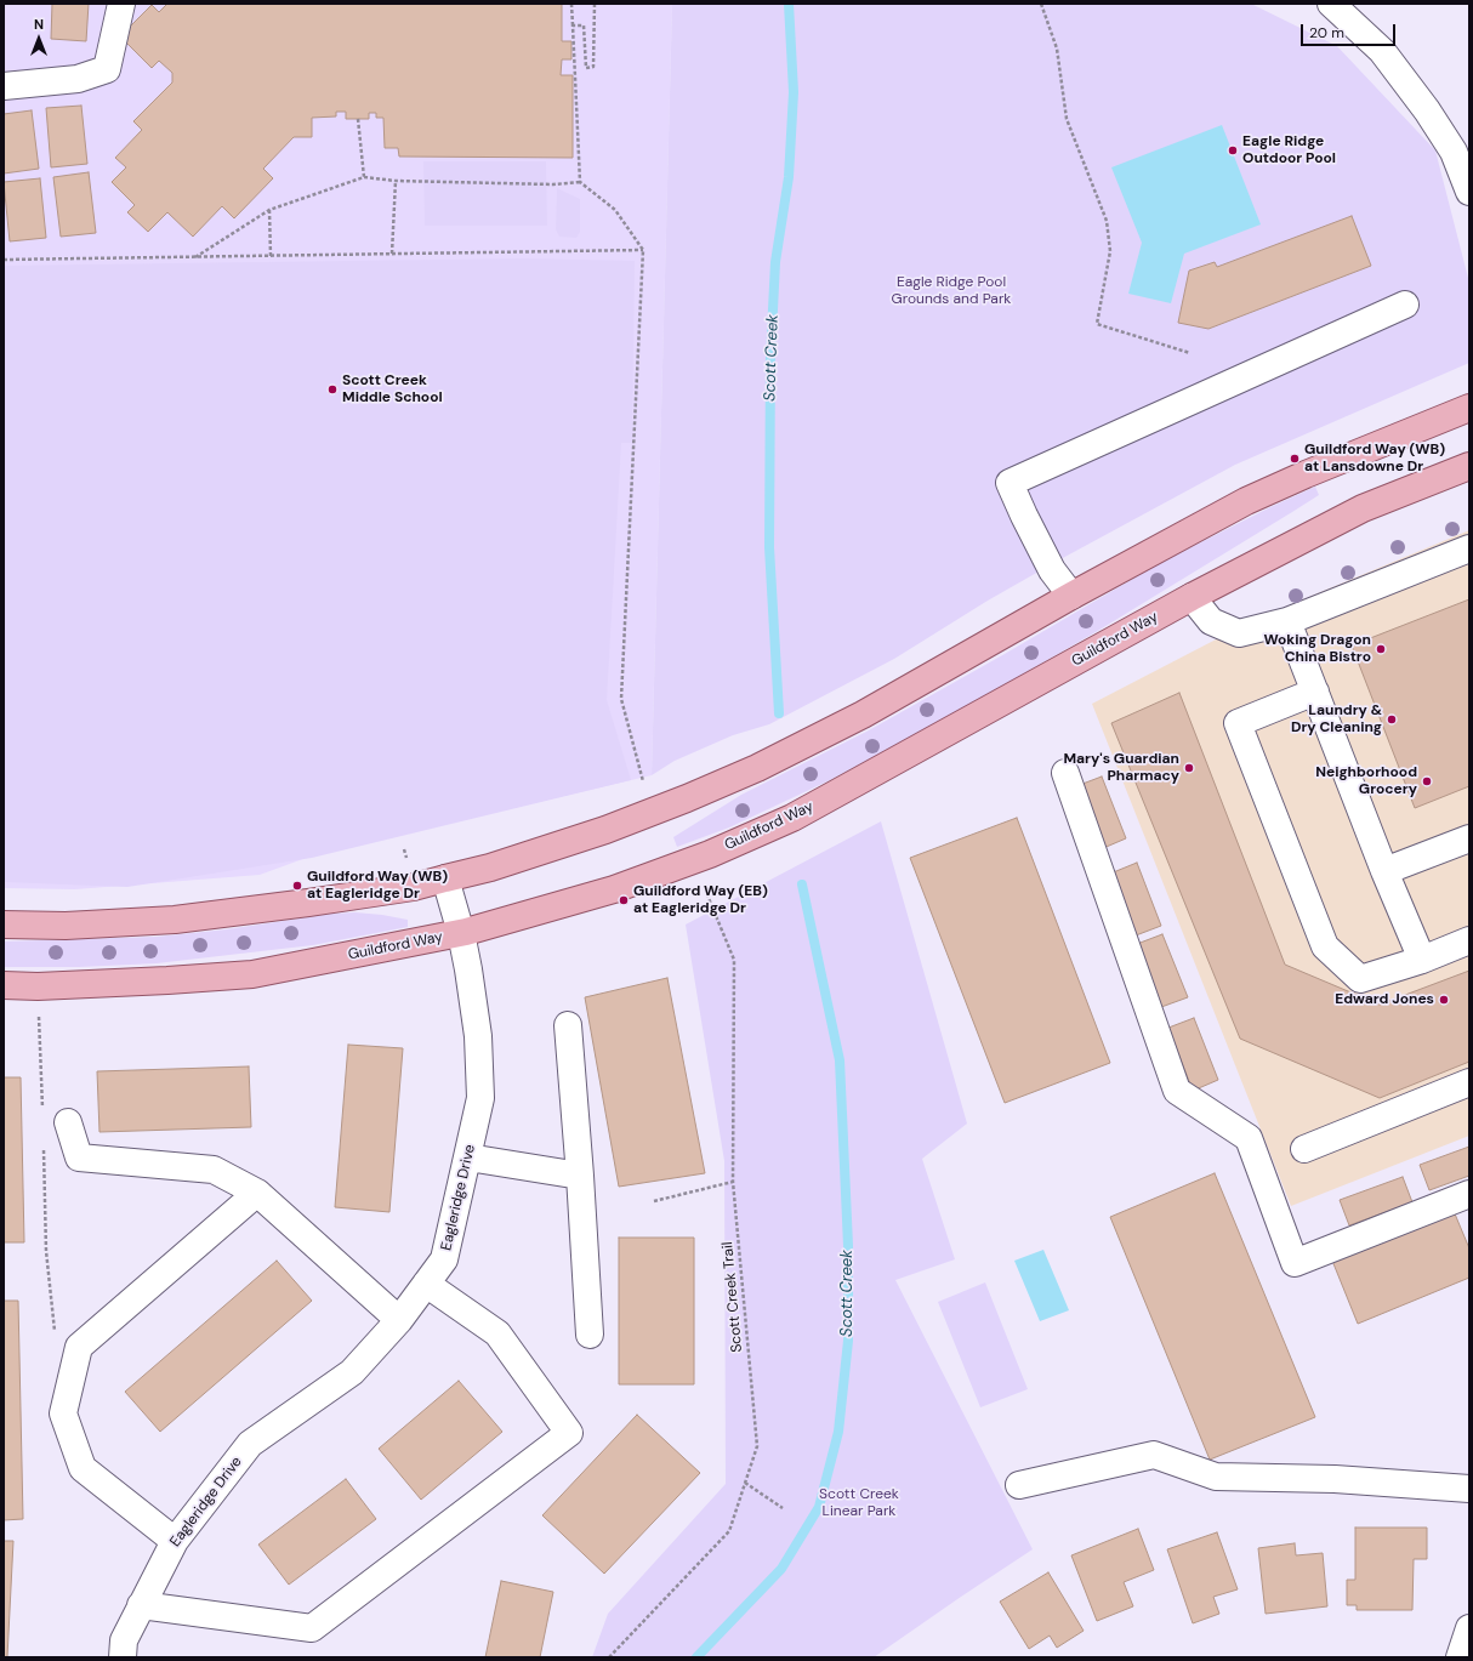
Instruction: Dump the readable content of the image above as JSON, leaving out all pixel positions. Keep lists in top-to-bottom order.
{
  "streets": {
    "main road": ["Guildford Way"],
    "street": ["Eagleridge Drive"],
    "path": ["Scott Creek Trail"]
  },
  "crossings": [
    ["Guildford Way", "Eagleridge Drive"]
  ],
  "water": ["Scott Creek"],
  "parks": ["Eagle Ridge Pool Grounds and Park", "Scott Creek Linear Park"],
  "places": [
    "Eagle Ridge Outdoor Pool",
    "Scott Creek Middle School",
    "Guildford Way (WB) at Lansdowne Dr",
    "Woking Dragon China Bistro",
    "Laundry & Dry Cleaning",
    "Mary's Guardian Pharmacy",
    "Neighborhood Grocery",
    "Guildford Way (WB) at Eagleridge Dr",
    "Guildford Way (EB) at Eagleridge Dr",
    "Edward Jones"
  ],
  "scale_bar": "20 m",
  "north": "top"
}
